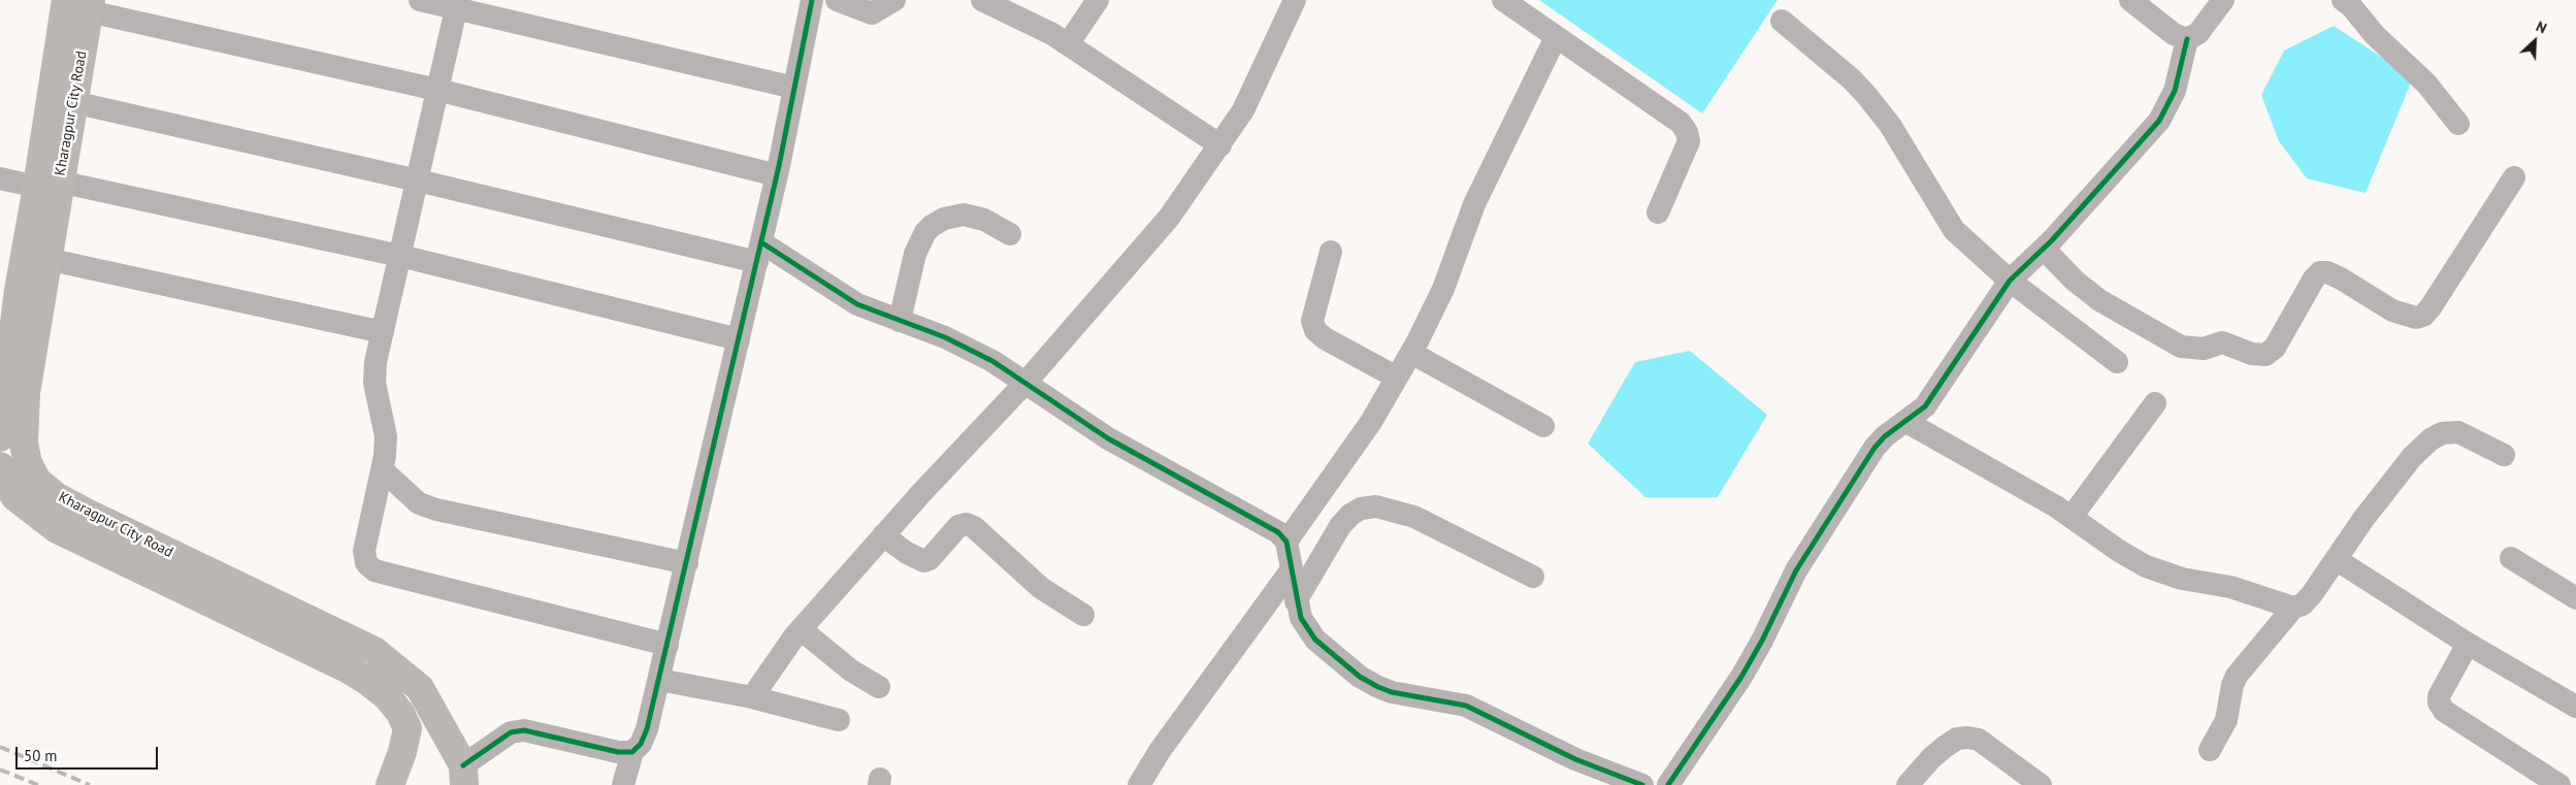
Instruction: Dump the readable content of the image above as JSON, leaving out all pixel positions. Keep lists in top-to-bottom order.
{
  "streets": {
    "main road": ["Kharagpur City Road"]
  },
  "scale_bar": "50 m",
  "north": "top right"
}
